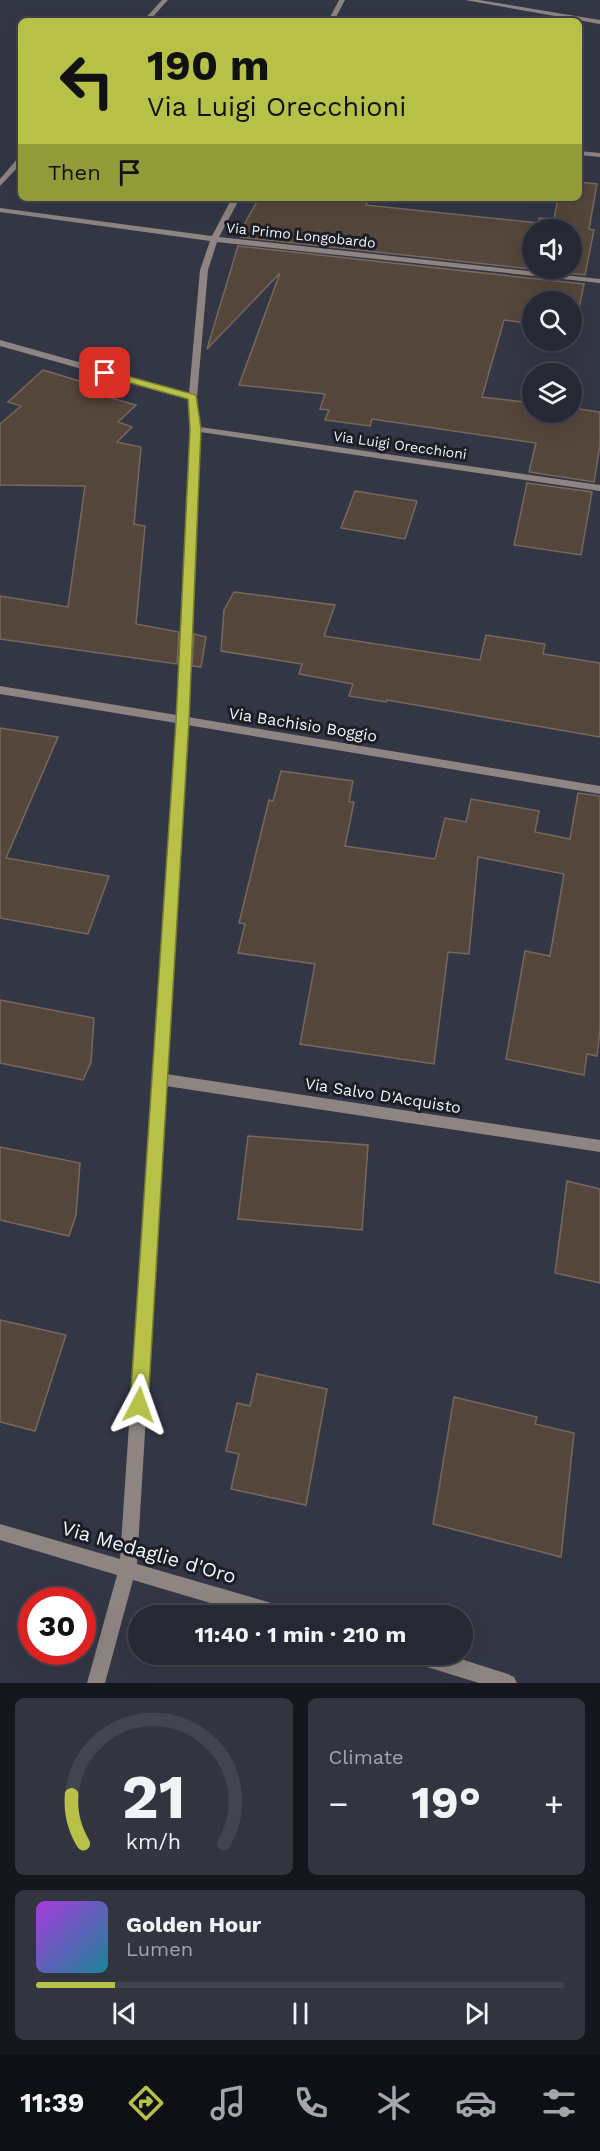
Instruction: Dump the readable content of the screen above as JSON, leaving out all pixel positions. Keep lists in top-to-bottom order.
{
  "streets": {
    "street": [
      "Via Primo Longobardo",
      "Via Luigi Orecchioni",
      "Via Bachisio Boggio",
      "Via Salvo D'Acquisto",
      "Via Medaglie d'Oro"
    ]
  },
  "page": {
    "turn": ["190 m", "Via Luigi Orecchioni"],
    "then": "Then",
    "limit": "30",
    "trip": "11:40 · 1 min · 210 m",
    "tile": "Climate",
    "heat": ["−", "19°", "+"],
    "song": ["Golden Hour", "Lumen"],
    "tabs": "11:39",
    "gauge": ["21", "km/h"]
  }
}
